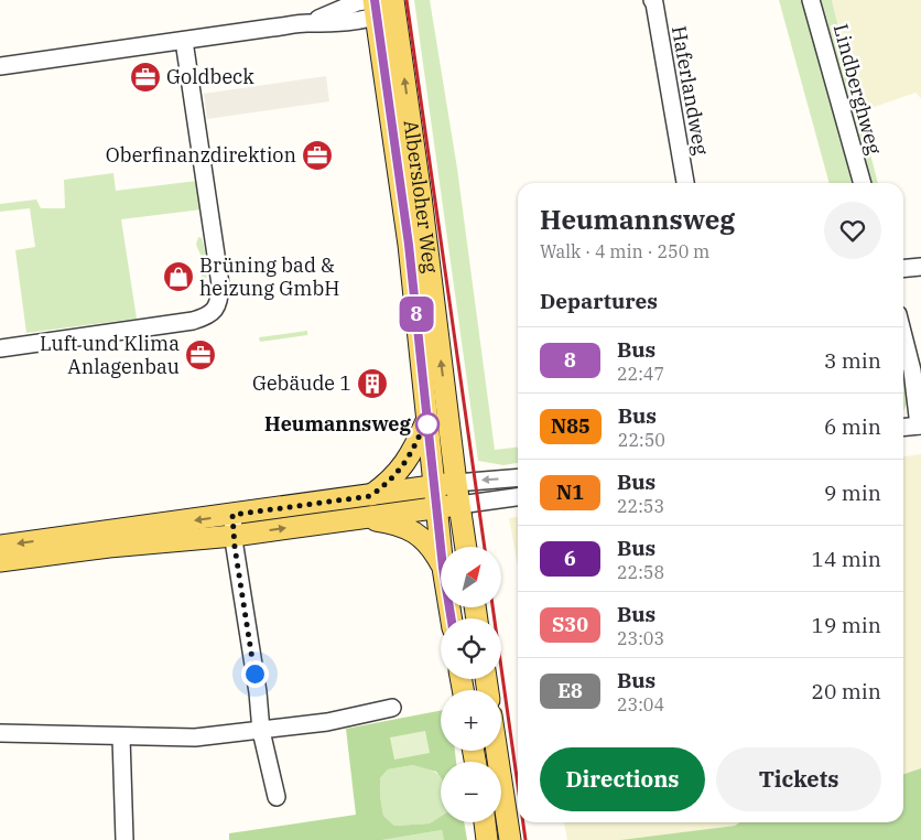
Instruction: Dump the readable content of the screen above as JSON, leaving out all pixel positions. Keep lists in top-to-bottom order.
{
  "streets": {
    "main road": ["Albersloher Weg"],
    "street": ["Lindberghweg", "Haferlandweg"]
  },
  "places": {
    "office": ["Goldbeck", "Oberfinanzdirektion", "Luft und Klima Anlagenbau"],
    "shop": ["Brüning bad & heizung GmbH"],
    "building": ["Gebäude 1"],
    "other": ["Heumannsweg"]
  },
  "lines": ["bus line 8"],
  "north": "top right",
  "page": {
    "on_map": "8",
    "heading": [
      ["Heumannsweg", "Walk · 4 min · 250 m"],
      "Departures"
    ],
    "list": [
      {
        "mark": "8",
        "name": "Bus",
        "note": "22:47",
        "value": "3 min"
      },
      {
        "mark": "N85",
        "name": "Bus",
        "note": "22:50",
        "value": "6 min"
      },
      {
        "mark": "N1",
        "name": "Bus",
        "note": "22:53",
        "value": "9 min"
      },
      {
        "mark": "6",
        "name": "Bus",
        "note": "22:58",
        "value": "14 min"
      },
      {
        "mark": "S30",
        "name": "Bus",
        "note": "23:03",
        "value": "19 min"
      },
      {
        "mark": "E8",
        "name": "Bus",
        "note": "23:04",
        "value": "20 min"
      }
    ],
    "map_buttons": ["+", "−"],
    "buttons": ["Directions", "Tickets"]
  }
}
